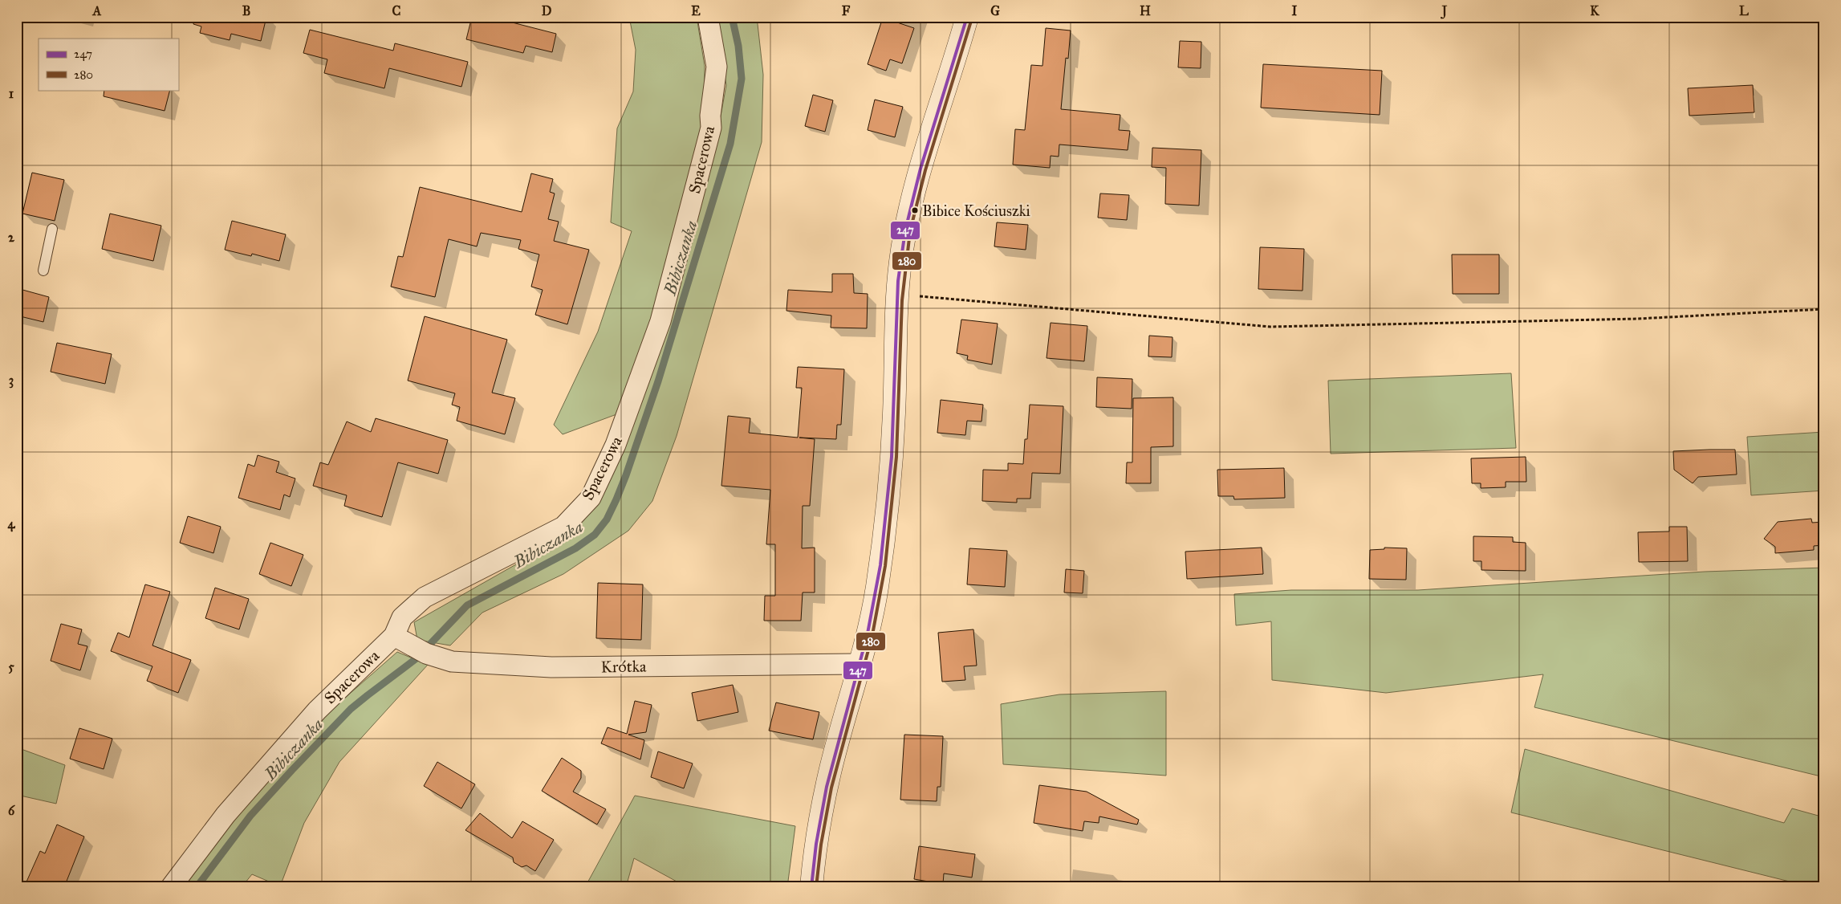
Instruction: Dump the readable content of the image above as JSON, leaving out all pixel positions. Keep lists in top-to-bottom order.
{
  "streets": {
    "street": ["Spacerowa", "Krótka"]
  },
  "crossings": [
    ["Spacerowa", "Krótka"]
  ],
  "water": ["Bibiczanka"],
  "places": ["Bibice Kościuszki"],
  "lines": ["transit line 247", "transit line 280"],
  "legend": ["247", "280"],
  "grid": {
    "columns": [
      "A",
      "B",
      "C",
      "D",
      "E",
      "F",
      "G",
      "H",
      "I",
      "J",
      "K",
      "L"
    ],
    "rows": [
      "1",
      "2",
      "3",
      "4",
      "5",
      "6"
    ]
  }
}
